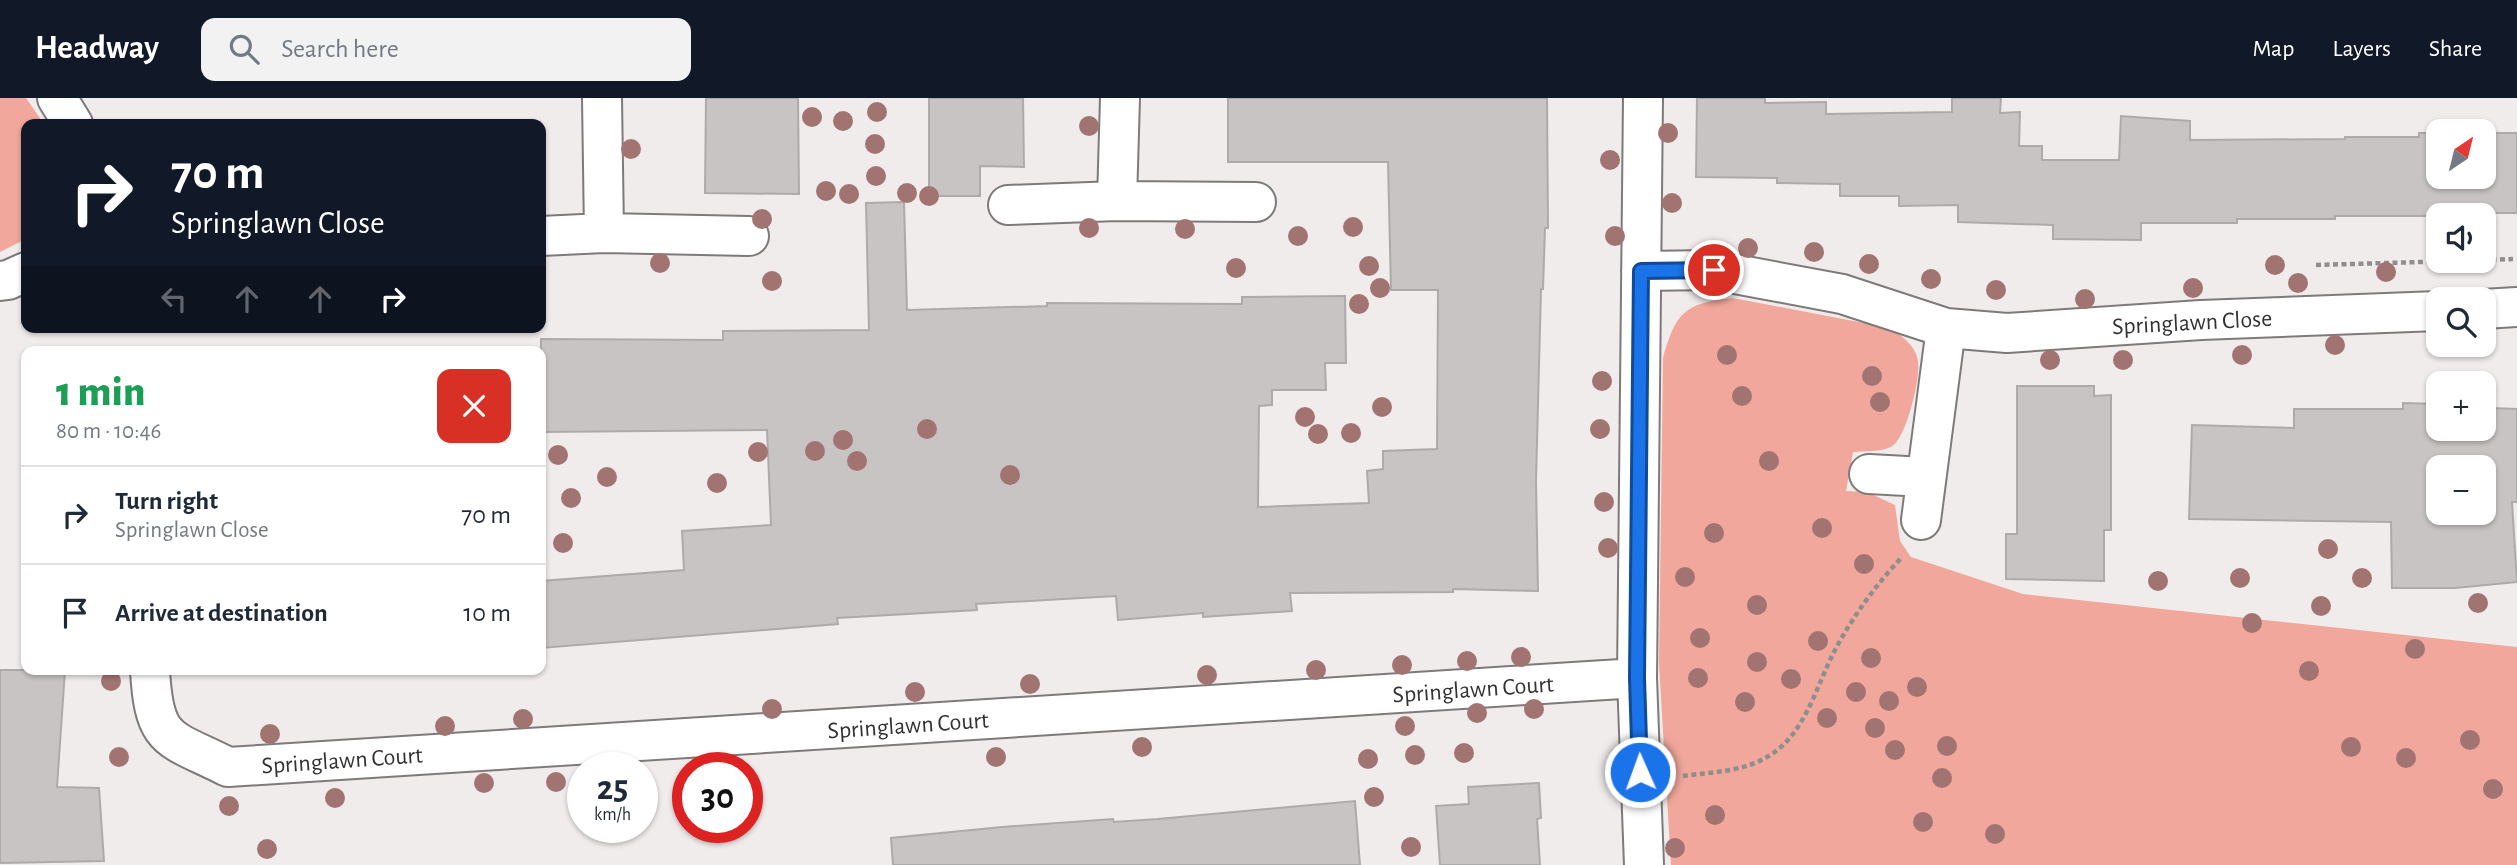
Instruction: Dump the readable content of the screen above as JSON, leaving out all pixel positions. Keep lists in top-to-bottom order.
{
  "streets": {
    "street": ["Springlawn Close", "Springlawn Court"]
  },
  "north": "top right",
  "page": {
    "header": "Headway",
    "search": "Search here",
    "nav": ["Map", "Layers", "Share"],
    "map_buttons": ["+", "−"],
    "turn": ["70 m", "Springlawn Close"],
    "heading": ["1 min", "80 m · 10:46"],
    "list": [
      {
        "name": "Turn right",
        "note": "Springlawn Close",
        "value": "70 m"
      },
      {
        "name": "Arrive at destination",
        "value": "10 m"
      }
    ],
    "speed": "25 km/h",
    "limit": "30"
  }
}
